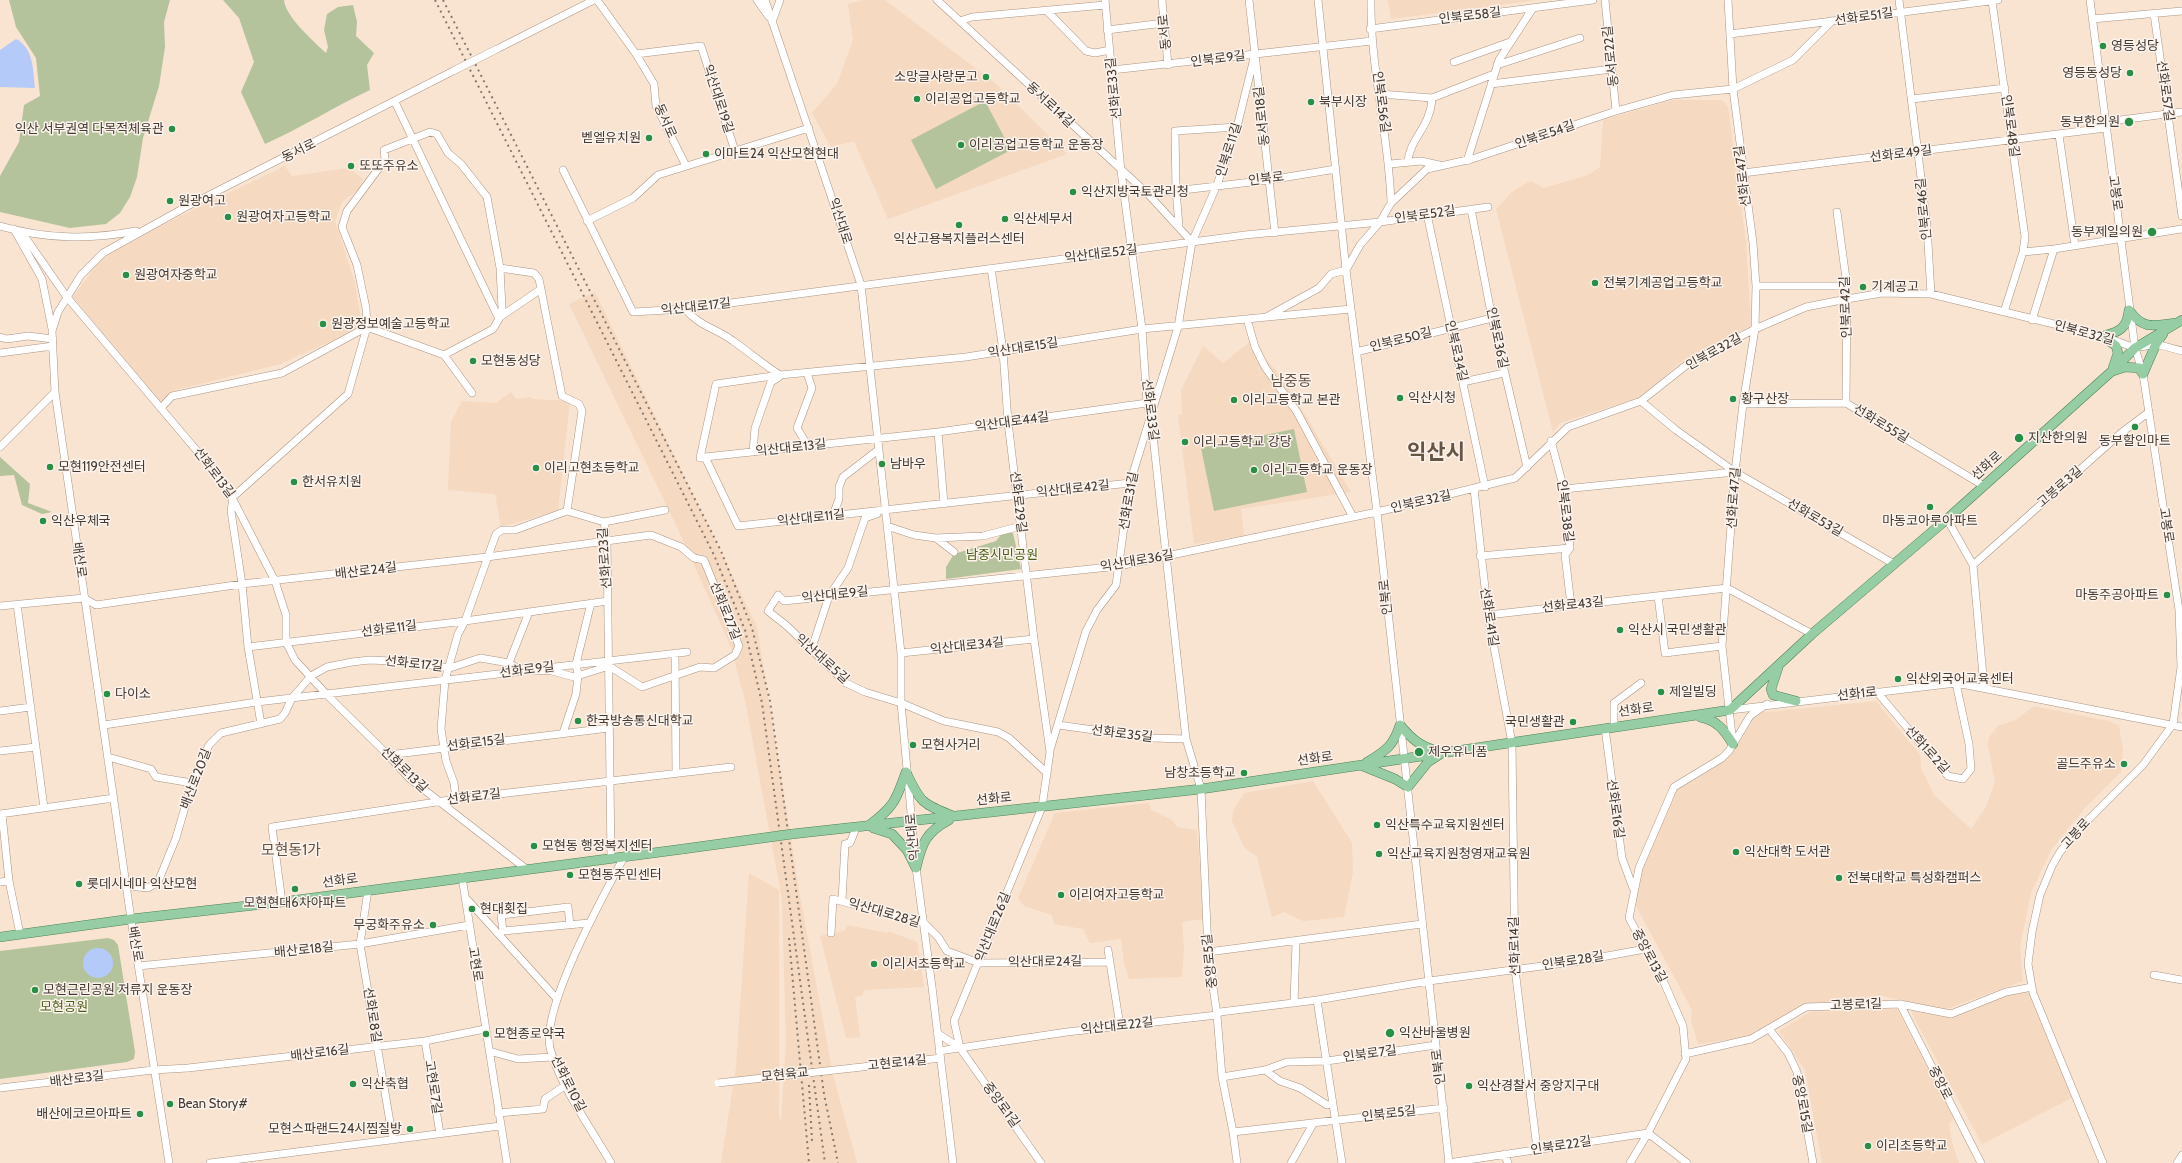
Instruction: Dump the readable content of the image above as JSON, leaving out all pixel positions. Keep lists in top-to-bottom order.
{
  "streets": {
    "main road": ["선화로"],
    "street": [
      "인북로58길",
      "선화로51길",
      "동서로",
      "동서로22길",
      "인북로9길",
      "선화로33길",
      "선화로57길",
      "익산대로19길",
      "인북로56길",
      "동서로14길",
      "동서로18길",
      "인북로48길",
      "인북로54길",
      "인북로11길",
      "선화로49길",
      "선화로47길",
      "인북로",
      "고봉로",
      "인북로46길",
      "인북로52길",
      "익산대로",
      "익산대로52길",
      "익산대로17길",
      "인북로42길",
      "인북로32길",
      "인북로36길",
      "인북로50길",
      "익산대로15길",
      "인북로34길",
      "익산대로44길",
      "선화로55길",
      "익산대로13길",
      "선화로13길",
      "고봉로3길",
      "익산대로42길",
      "선화로31길",
      "선화로29길",
      "인북로38길",
      "익산대로11길",
      "선화로53길",
      "선화로23길",
      "배산로",
      "익산대로36길",
      "배산로24길",
      "익산대로9길",
      "선화로43길",
      "선화로27길",
      "선화로41길",
      "선화로11길",
      "익산대로34길",
      "익산대로5길",
      "선화로17길",
      "선화로9길",
      "선화1로",
      "선화로35길",
      "선화로15길",
      "선화1로2길",
      "배산로20길",
      "선화로7길",
      "선화로16길",
      "익산대로28길",
      "익산대로26길",
      "선화로14길",
      "배산로18길",
      "중앙로13길",
      "중앙로5길",
      "인북로28길",
      "익산대로24길",
      "고현로",
      "고봉로1길",
      "선화로8길",
      "익산대로22길",
      "배산로16길",
      "인북로7길",
      "고현로14길",
      "모현육교",
      "배산로3길",
      "중앙로",
      "선화로10길",
      "고현로7길",
      "중앙로15길",
      "중앙로1길",
      "인북로5길",
      "인북로22길"
    ]
  },
  "crossings": [
    ["인북로58길", "인북로56길"],
    ["선화로51길", "인북로48길"],
    ["선화로51길", "선화로47길"],
    ["선화로51길", "인북로46길"],
    ["동서로", "인북로9길"],
    ["동서로", "익산대로19길"],
    ["동서로", "배산로"],
    ["동서로22길", "인북로54길"],
    ["인북로9길", "선화로33길"],
    ["인북로9길", "동서로18길"],
    ["인북로9길", "인북로11길"],
    ["인북로9길", "인북로"],
    ["선화로33길", "동서로14길"],
    ["선화로33길", "익산대로52길"],
    ["선화로33길", "익산대로15길"],
    ["선화로33길", "익산대로44길"],
    ["선화로33길", "선화로"],
    ["선화로33길", "선화로31길"],
    ["선화로33길", "익산대로36길"],
    ["선화로33길", "선화로35길"],
    ["선화로33길", "중앙로5길"],
    ["선화로57길", "선화로49길"],
    ["익산대로19길", "익산대로"],
    ["익산대로19길", "익산대로17길"],
    ["인북로56길", "인북로54길"],
    ["동서로14길", "인북로11길"],
    ["동서로14길", "인북로"],
    ["동서로14길", "익산대로52길"],
    ["동서로14길", "선화로31길"],
    ["동서로18길", "인북로11길"],
    ["동서로18길", "인북로"],
    ["동서로18길", "익산대로52길"],
    ["인북로48길", "선화로49길"],
    ["인북로48길", "인북로32길"],
    ["인북로54길", "선화로47길"],
    ["인북로54길", "인북로52길"],
    ["인북로11길", "인북로"],
    ["인북로11길", "익산대로52길"],
    ["인북로11길", "선화로31길"],
    ["선화로49길", "선화로47길"],
    ["선화로49길", "고봉로"],
    ["선화로49길", "인북로46길"],
    ["선화로47길", "인북로32길"],
    ["선화로47길", "선화로55길"],
    ["선화로47길", "선화로"],
    ["선화로47길", "선화로53길"],
    ["선화로47길", "선화로43길"],
    ["선화로47길", "선화1로"],
    ["인북로", "인북로52길"],
    ["인북로", "익산대로52길"],
    ["인북로", "인북로32길"],
    ["인북로", "인북로50길"],
    ["인북로", "익산대로15길"],
    ["인북로", "선화로"],
    ["인북로", "익산대로36길"],
    ["인북로", "인북로28길"],
    ["인북로", "익산대로22길"],
    ["인북로", "인북로7길"],
    ["인북로", "인북로5길"],
    ["인북로", "인북로22길"],
    ["고봉로", "인북로32길"],
    ["고봉로", "선화로"],
    ["고봉로", "고봉로3길"],
    ["고봉로", "선화1로"],
    ["고봉로", "고봉로1길"],
    ["인북로46길", "인북로32길"],
    ["인북로52길", "익산대로52길"],
    ["인북로52길", "인북로36길"],
    ["인북로52길", "인북로34길"],
    ["익산대로", "익산대로52길"],
    ["익산대로", "익산대로17길"],
    ["익산대로", "익산대로15길"],
    ["익산대로", "익산대로44길"],
    ["익산대로", "익산대로13길"],
    ["익산대로", "선화로"],
    ["익산대로", "익산대로42길"],
    ["익산대로", "익산대로11길"],
    ["익산대로", "익산대로36길"],
    ["익산대로", "익산대로9길"],
    ["익산대로", "익산대로34길"],
    ["익산대로", "익산대로5길"],
    ["익산대로", "익산대로28길"],
    ["익산대로", "익산대로22길"],
    ["익산대로", "고현로14길"],
    ["익산대로52길", "익산대로17길"],
    ["익산대로52길", "선화로31길"],
    ["익산대로52길", "선화로29길"],
    ["인북로42길", "인북로32길"],
    ["인북로42길", "선화로55길"],
    ["인북로32길", "인북로36길"],
    ["인북로32길", "인북로34길"],
    ["인북로32길", "선화로"],
    ["인북로32길", "인북로38길"],
    ["인북로32길", "선화로53길"],
    ["인북로32길", "익산대로36길"],
    ["인북로32길", "선화로41길"],
    ["인북로36길", "인북로50길"],
    ["인북로50길", "인북로34길"],
    ["익산대로15길", "익산대로13길"],
    ["익산대로15길", "선화로31길"],
    ["익산대로15길", "선화로29길"],
    ["익산대로15길", "익산대로11길"],
    ["익산대로44길", "익산대로13길"],
    ["익산대로44길", "선화로29길"],
    ["선화로55길", "선화로"],
    ["선화로", "선화로13길"],
    ["선화로", "선화로29길"],
    ["선화로", "선화로53길"],
    ["선화로", "선화로23길"],
    ["선화로", "배산로"],
    ["선화로", "선화로41길"],
    ["선화로", "선화1로"],
    ["선화로", "선화로7길"],
    ["선화로", "선화로16길"],
    ["선화로", "익산대로26길"],
    ["선화로", "선화로14길"],
    ["선화로", "중앙로5길"],
    ["선화로", "고현로"],
    ["선화로", "선화로8길"],
    ["선화로", "선화로10길"],
    ["선화로13길", "배산로"],
    ["선화로13길", "배산로24길"],
    ["선화로13길", "선화로11길"],
    ["선화로13길", "선화로17길"],
    ["선화로13길", "선화로15길"],
    ["선화로13길", "배산로20길"],
    ["선화로13길", "선화로7길"],
    ["익산대로42길", "선화로31길"],
    ["익산대로42길", "선화로29길"],
    ["익산대로42길", "익산대로11길"],
    ["선화로31길", "선화로29길"],
    ["선화로31길", "익산대로36길"],
    ["선화로31길", "선화로35길"],
    ["선화로29길", "익산대로36길"],
    ["선화로29길", "익산대로34길"],
    ["선화로29길", "익산대로5길"],
    ["선화로29길", "익산대로26길"],
    ["인북로38길", "선화로43길"],
    ["선화로23길", "배산로24길"],
    ["선화로23길", "선화로27길"],
    ["선화로23길", "선화로11길"],
    ["선화로23길", "선화로17길"],
    ["선화로23길", "선화로9길"],
    ["선화로23길", "선화로15길"],
    ["선화로23길", "선화로7길"],
    ["배산로", "배산로24길"],
    ["배산로", "배산로20길"],
    ["배산로", "배산로18길"],
    ["배산로", "배산로16길"],
    ["배산로", "배산로3길"],
    ["익산대로36길", "익산대로9길"],
    ["배산로24길", "선화로27길"],
    ["익산대로9길", "익산대로5길"],
    ["선화로43길", "선화로41길"],
    ["선화로27길", "선화로17길"],
    ["선화로27길", "선화로9길"],
    ["선화로41길", "선화로14길"],
    ["선화로17길", "선화로9길"],
    ["선화로17길", "배산로20길"],
    ["선화1로", "선화1로2길"],
    ["선화1로", "중앙로13길"],
    ["선화로16길", "중앙로13길"],
    ["익산대로28길", "익산대로26길"],
    ["익산대로28길", "익산대로24길"],
    ["익산대로26길", "익산대로24길"],
    ["익산대로26길", "익산대로22길"],
    ["익산대로26길", "중앙로1길"],
    ["선화로14길", "인북로28길"],
    ["선화로14길", "인북로22길"],
    ["배산로18길", "고현로"],
    ["배산로18길", "선화로8길"],
    ["중앙로13길", "인북로28길"],
    ["중앙로13길", "고봉로1길"],
    ["중앙로13길", "인북로22길"],
    ["중앙로5길", "익산대로22길"],
    ["중앙로5길", "인북로7길"],
    ["인북로28길", "익산대로22길"],
    ["고현로", "배산로16길"],
    ["고봉로1길", "중앙로"],
    ["고봉로1길", "중앙로15길"],
    ["선화로8길", "배산로16길"],
    ["익산대로22길", "인북로7길"],
    ["익산대로22길", "고현로14길"],
    ["익산대로22길", "중앙로1길"],
    ["배산로16길", "배산로3길"],
    ["배산로16길", "고현로7길"],
    ["인북로7길", "인북로5길"],
    ["고현로14길", "모현육교"]
  ],
  "districts": ["남중동", "익산시", "모현동1가"],
  "parks": ["남중시민공원", "모현공원"],
  "places": [
    "영등성당",
    "영등동성당",
    "소망글사랑문고",
    "이리공업고등학교",
    "북부시장",
    "동부한의원",
    "익산 서부권역 다목적체육관",
    "벧엘유치원",
    "이리공업고등학교 운동장",
    "이마트24 익산모현현대",
    "또또주유소",
    "익산지방국토관리청",
    "원광여고",
    "원광여자고등학교",
    "익산세무서",
    "익산고용복지플러스센터",
    "동부제일의원",
    "원광여자중학교",
    "전북기계공업고등학교",
    "기계공고",
    "원광정보예술고등학교",
    "모현동성당",
    "익산시청",
    "황구산장",
    "이리고등학교 본관",
    "동부할인마트",
    "지산한의원",
    "이리고등학교 강당",
    "남바우",
    "모현119안전센터",
    "이리고현초등학교",
    "이리고등학교 운동장",
    "한서유치원",
    "마동코아루아파트",
    "익산우체국",
    "마동주공아파트",
    "익산시 국민생활관",
    "익산외국어교육센터",
    "제일빌딩",
    "다이소",
    "한국방송통신대학교",
    "국민생활관",
    "모현사거리",
    "제우유니폼",
    "골드주유소",
    "남창초등학교",
    "익산특수교육지원센터",
    "모현동 행정복지센터",
    "익산대학 도서관",
    "익산교육지원청영재교육원",
    "모현동주민센터",
    "전북대학교 특성화캠퍼스",
    "롯데시네마 익산모현",
    "모현현대6차아파트",
    "이리여자고등학교",
    "현대횟집",
    "무궁화주유소",
    "이리서초등학교",
    "모현근린공원 저류지 운동장",
    "익산바울병원",
    "모현종로약국",
    "익산축협",
    "익산경찰서 중앙지구대",
    "Bean Story#",
    "배산에코르아파트",
    "모현스파랜드24시찜질방",
    "이리초등학교"
  ]
}
